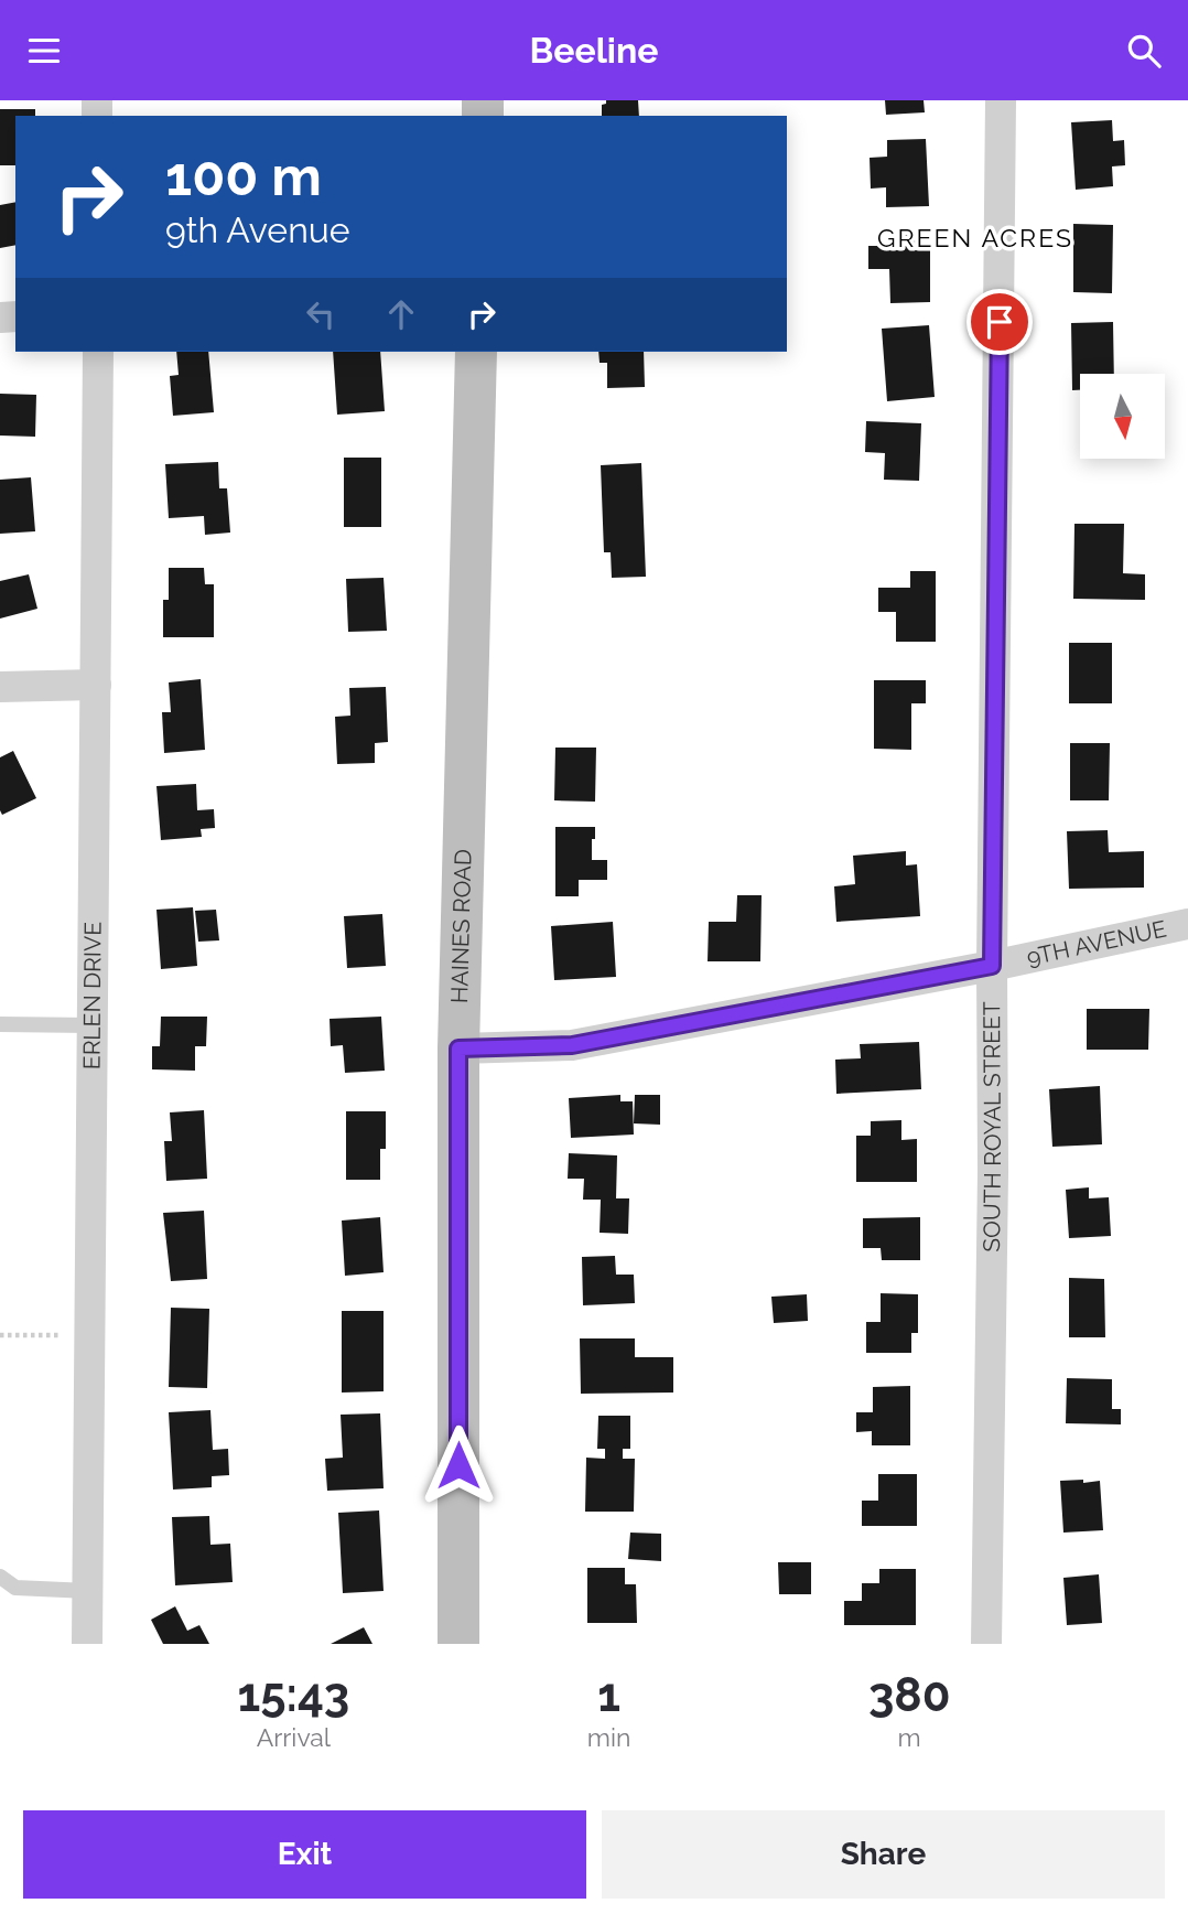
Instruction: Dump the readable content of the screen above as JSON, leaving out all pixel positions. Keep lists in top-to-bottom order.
{
  "streets": {
    "main road": ["HAINES ROAD"],
    "street": ["9TH AVENUE", "ERLEN DRIVE", "SOUTH ROYAL STREET"]
  },
  "crossings": [
    ["HAINES ROAD", "9TH AVENUE"],
    ["9TH AVENUE", "SOUTH ROYAL STREET"]
  ],
  "districts": ["GREEN ACRES"],
  "north": "bottom",
  "page": {
    "header": "Beeline",
    "turn": ["100 m", "9th Avenue"],
    "eta": [
      "15:43",
      "Arrival",
      "1",
      "min",
      "380",
      "m"
    ],
    "buttons": ["Exit", "Share"]
  }
}
